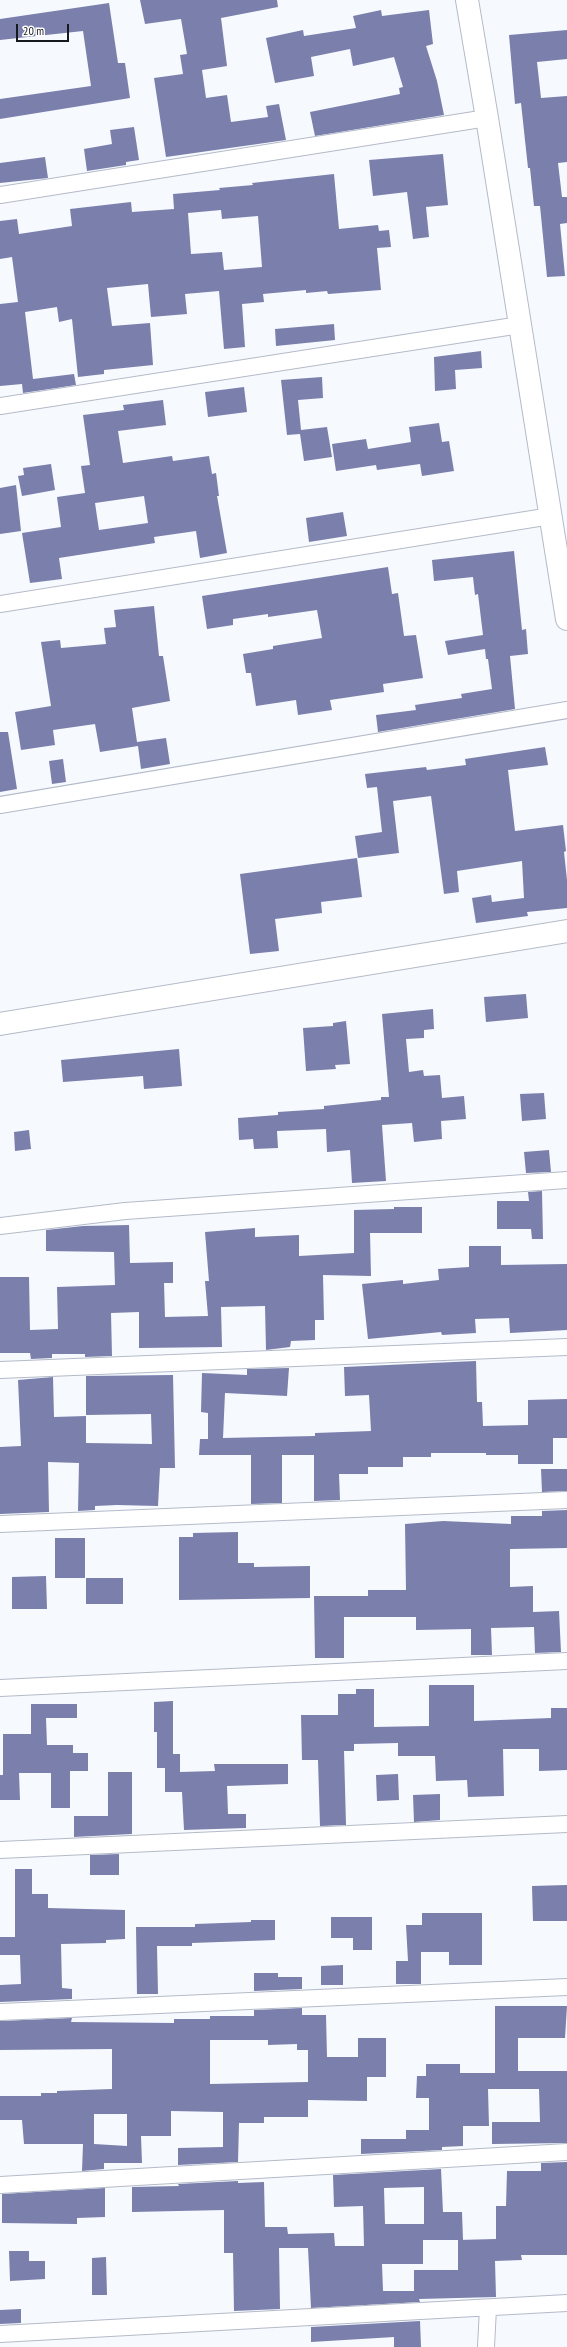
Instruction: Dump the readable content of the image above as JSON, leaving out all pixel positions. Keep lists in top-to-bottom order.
{
  "scale_bar": "20 m"
}
